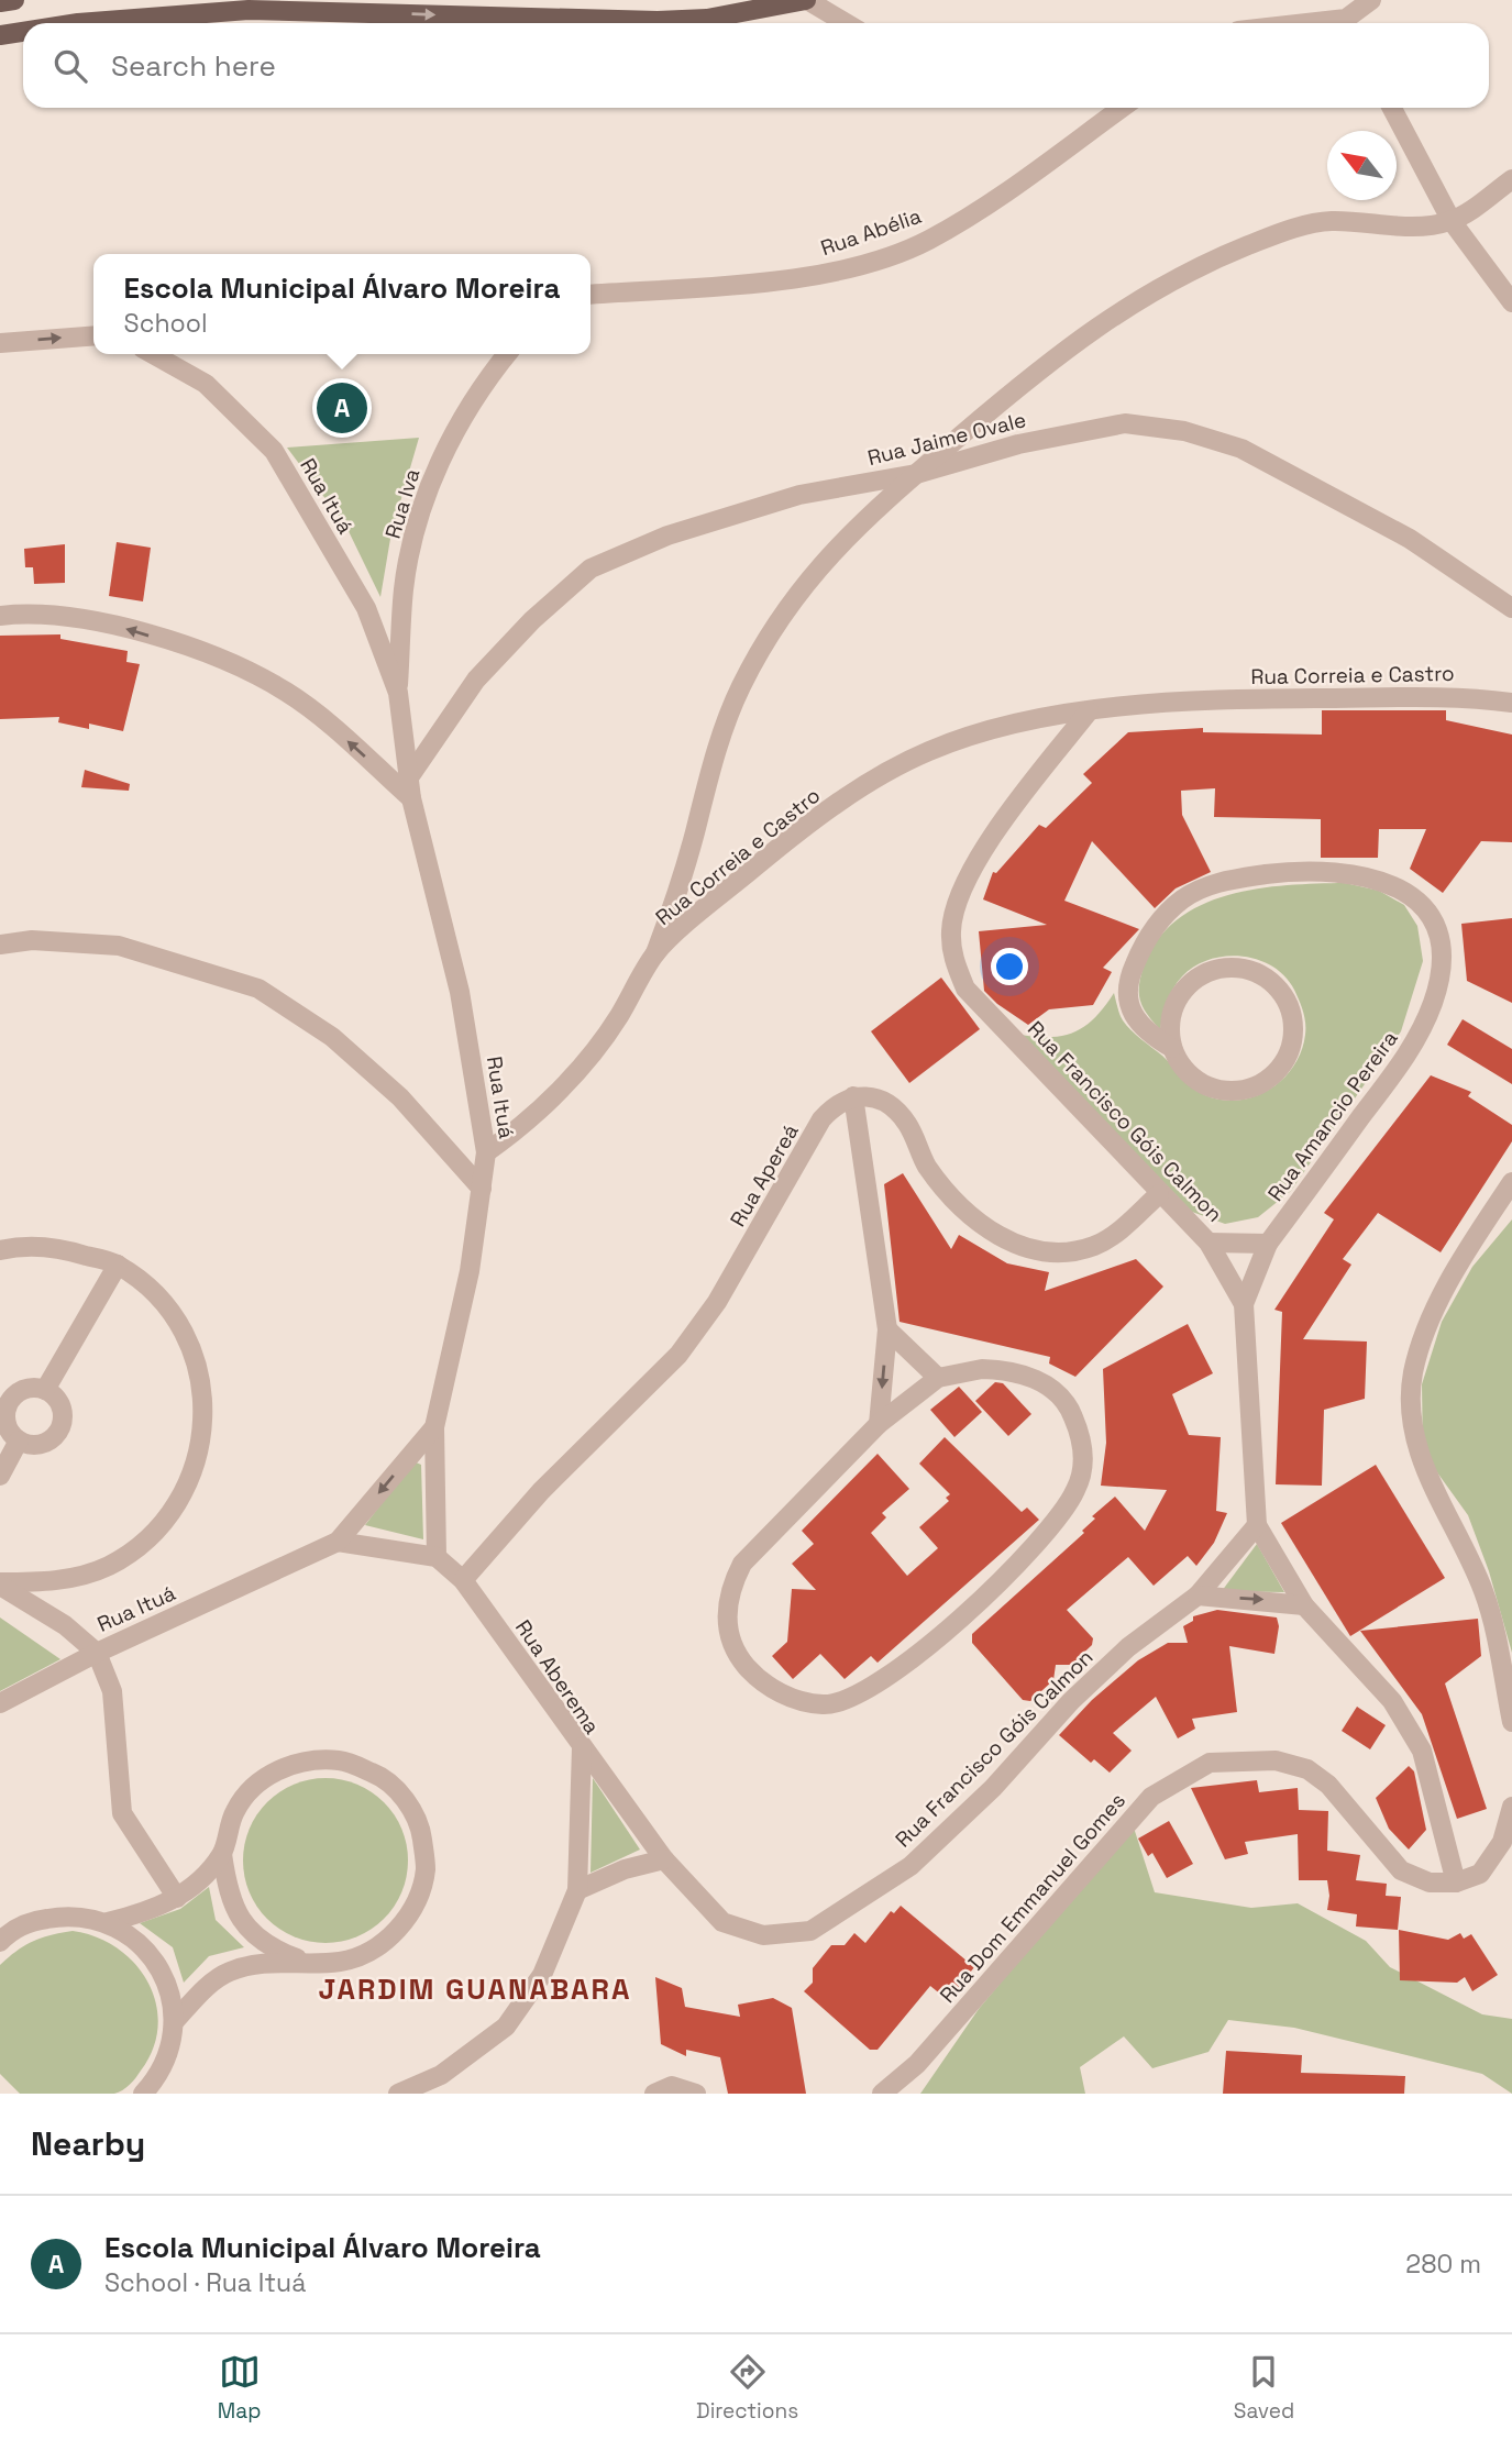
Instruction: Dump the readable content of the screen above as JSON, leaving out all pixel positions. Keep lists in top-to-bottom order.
{
  "streets": {
    "street": [
      "Rua Abélia",
      "Rua Jaime Ovale",
      "Rua Ituá",
      "Rua Iva",
      "Rua Correia e Castro",
      "Rua Amancio Pereira",
      "Rua Francisco Góis Calmon",
      "Rua Apereá",
      "Rua Aberema",
      "Rua Dom Emmanuel Gomes"
    ]
  },
  "crossings": [
    ["Rua Jaime Ovale", "Rua Ituá"],
    ["Rua Ituá", "Rua Iva"],
    ["Rua Ituá", "Rua Correia e Castro"],
    ["Rua Correia e Castro", "Rua Francisco Góis Calmon"],
    ["Rua Amancio Pereira", "Rua Francisco Góis Calmon"],
    ["Rua Francisco Góis Calmon", "Rua Aberema"],
    ["Rua Apereá", "Rua Aberema"]
  ],
  "districts": ["JARDIM GUANABARA"],
  "north": "top left",
  "page": {
    "search": "Search here",
    "popup": ["Escola Municipal Álvaro Moreira", "School"],
    "pins": "A",
    "heading": "Nearby",
    "list": [
      {
        "mark": "A",
        "name": "Escola Municipal Álvaro Moreira",
        "note": "School · Rua Ituá",
        "value": "280 m"
      }
    ],
    "nav": ["Map", "Directions", "Saved"]
  }
}
